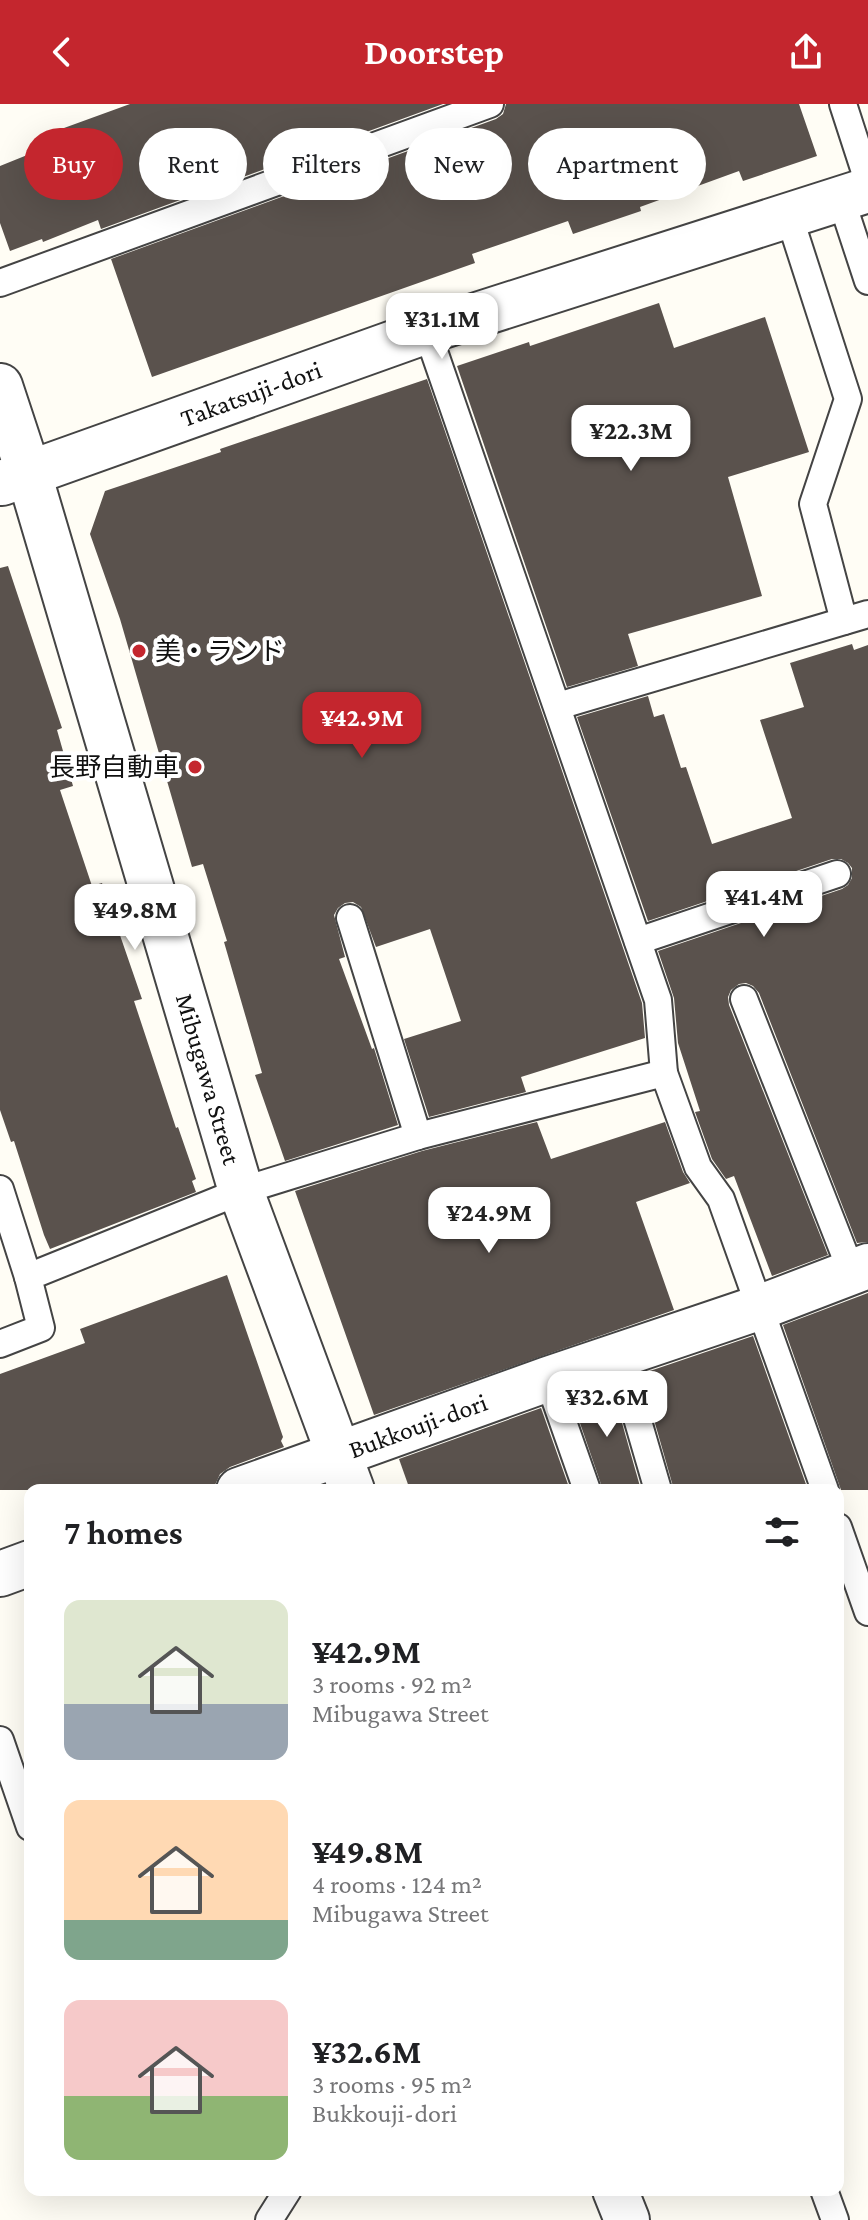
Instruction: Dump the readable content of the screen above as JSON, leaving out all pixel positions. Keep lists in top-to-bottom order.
{
  "streets": {
    "street": ["Takatsuji-dori", "Mibugawa Street", "Bukkouji-dori"]
  },
  "crossings": [
    ["Takatsuji-dori", "Mibugawa Street"],
    ["Mibugawa Street", "Bukkouji-dori"]
  ],
  "places": ["美・ランド", "長野自動車"],
  "page": {
    "header": "Doorstep",
    "chip": [
      "Buy",
      "Rent",
      "Filters",
      "New",
      "Apartment"
    ],
    "price": [
      "¥31.1M",
      "¥22.3M",
      "¥42.9M",
      "¥41.4M",
      "¥49.8M",
      "¥24.9M",
      "¥32.6M"
    ],
    "heading": "7 homes",
    "list": [
      {
        "name": "¥42.9M",
        "note": "3 rooms · 92 m² · Mibugawa Street"
      },
      {
        "name": "¥49.8M",
        "note": "4 rooms · 124 m² · Mibugawa Street"
      },
      {
        "name": "¥32.6M",
        "note": "3 rooms · 95 m² · Bukkouji-dori"
      }
    ]
  }
}
